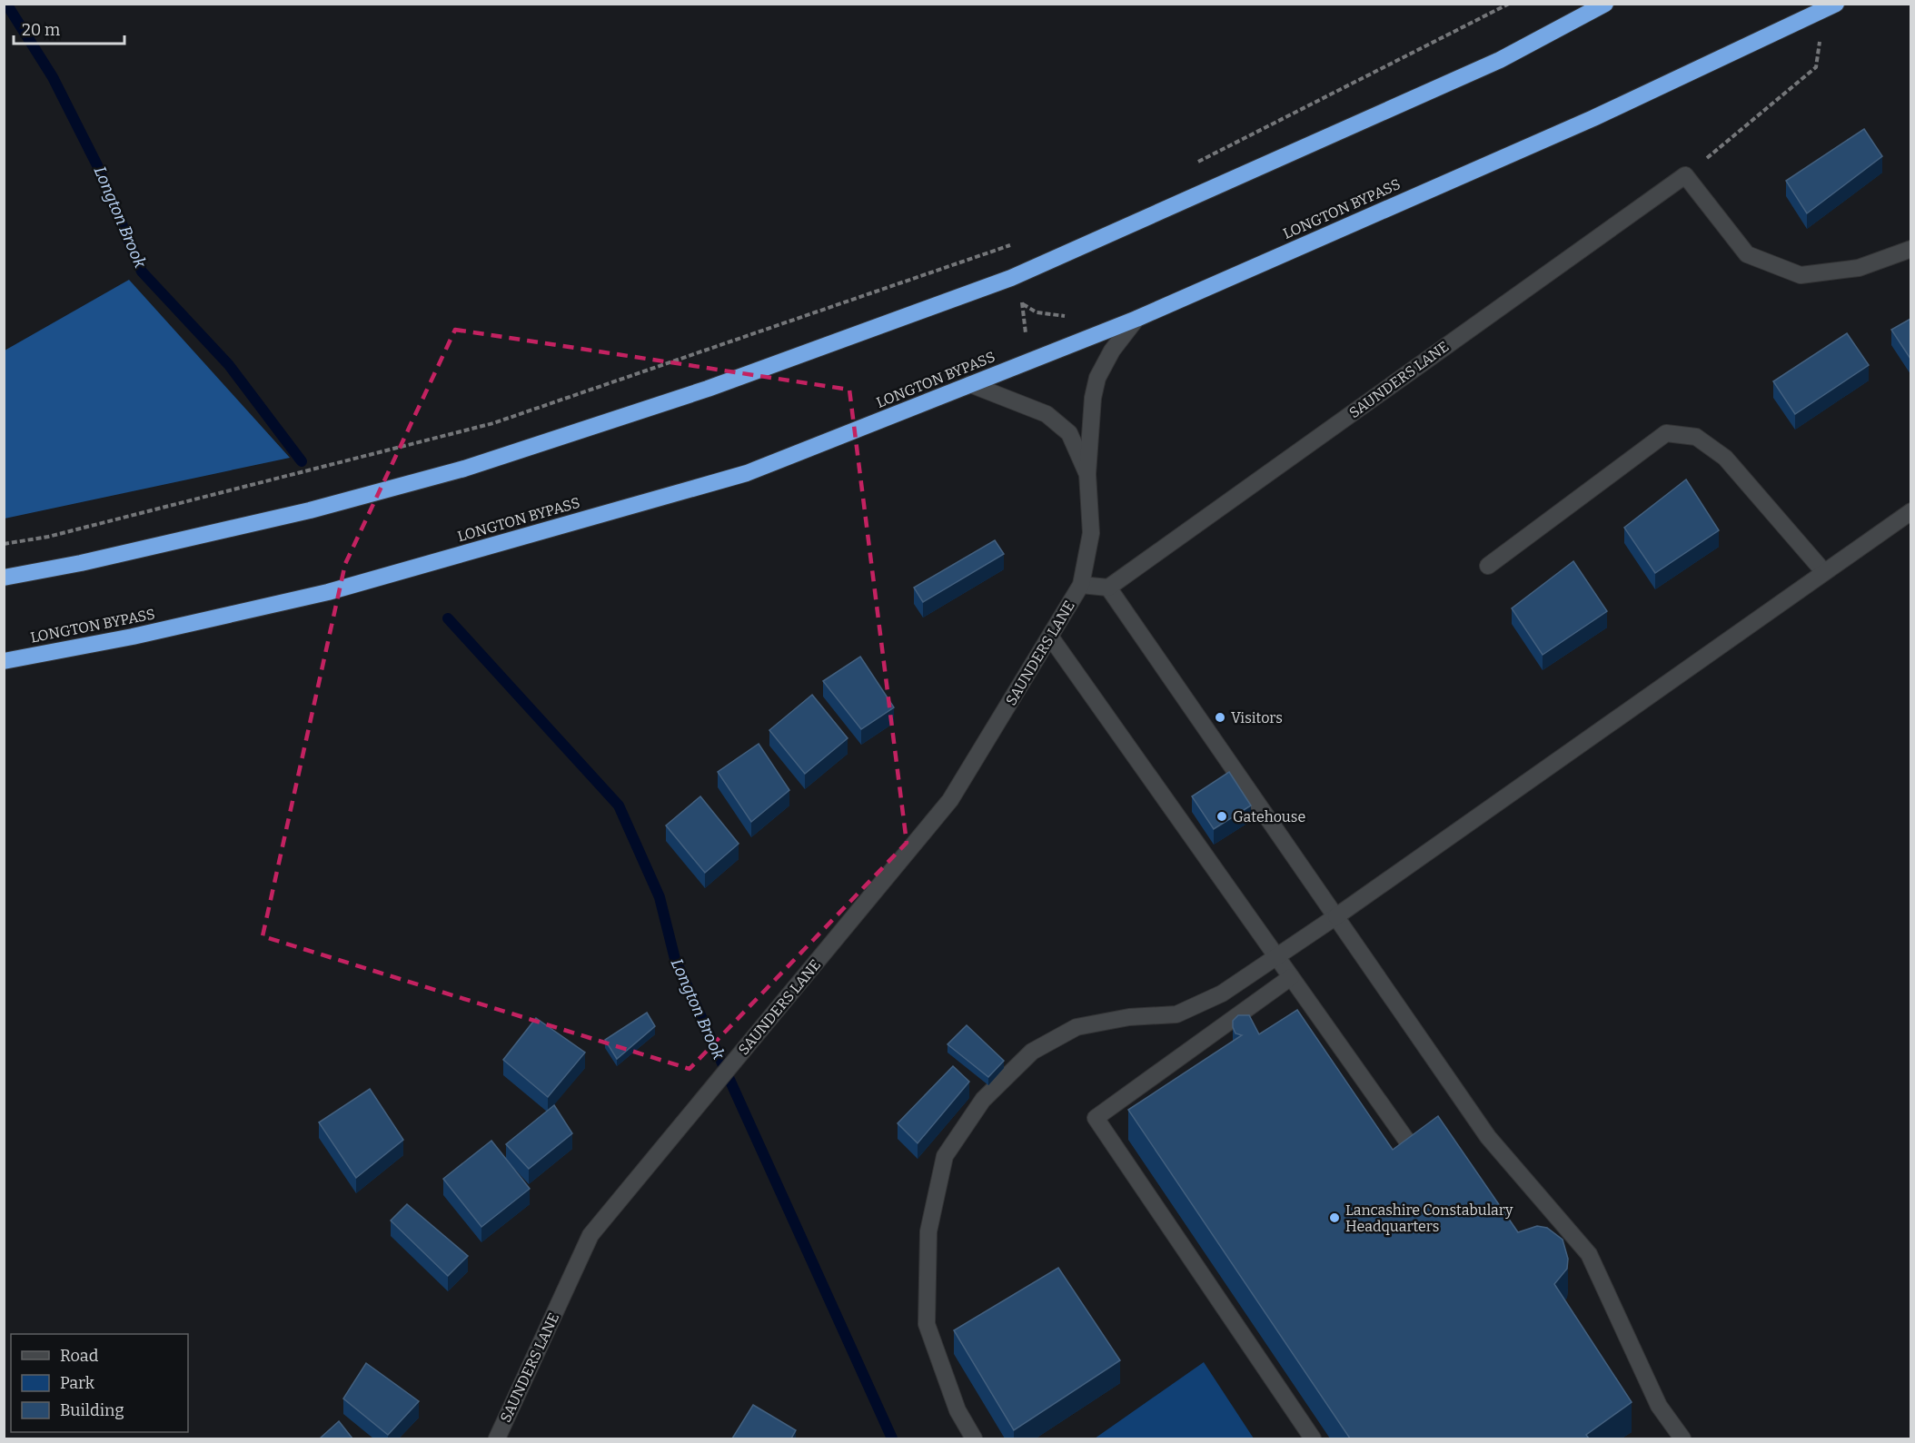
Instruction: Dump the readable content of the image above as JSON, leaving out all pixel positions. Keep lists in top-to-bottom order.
{
  "streets": {
    "highway": ["LONGTON BYPASS"],
    "street": ["SAUNDERS LANE"]
  },
  "crossings": [
    ["LONGTON BYPASS", "SAUNDERS LANE"]
  ],
  "water": ["Longton Brook"],
  "places": ["Visitors", "Gatehouse", "Lancashire Constabulary Headquarters"],
  "legend": ["Road", "Park", "Building"],
  "scale_bar": "20 m"
}
